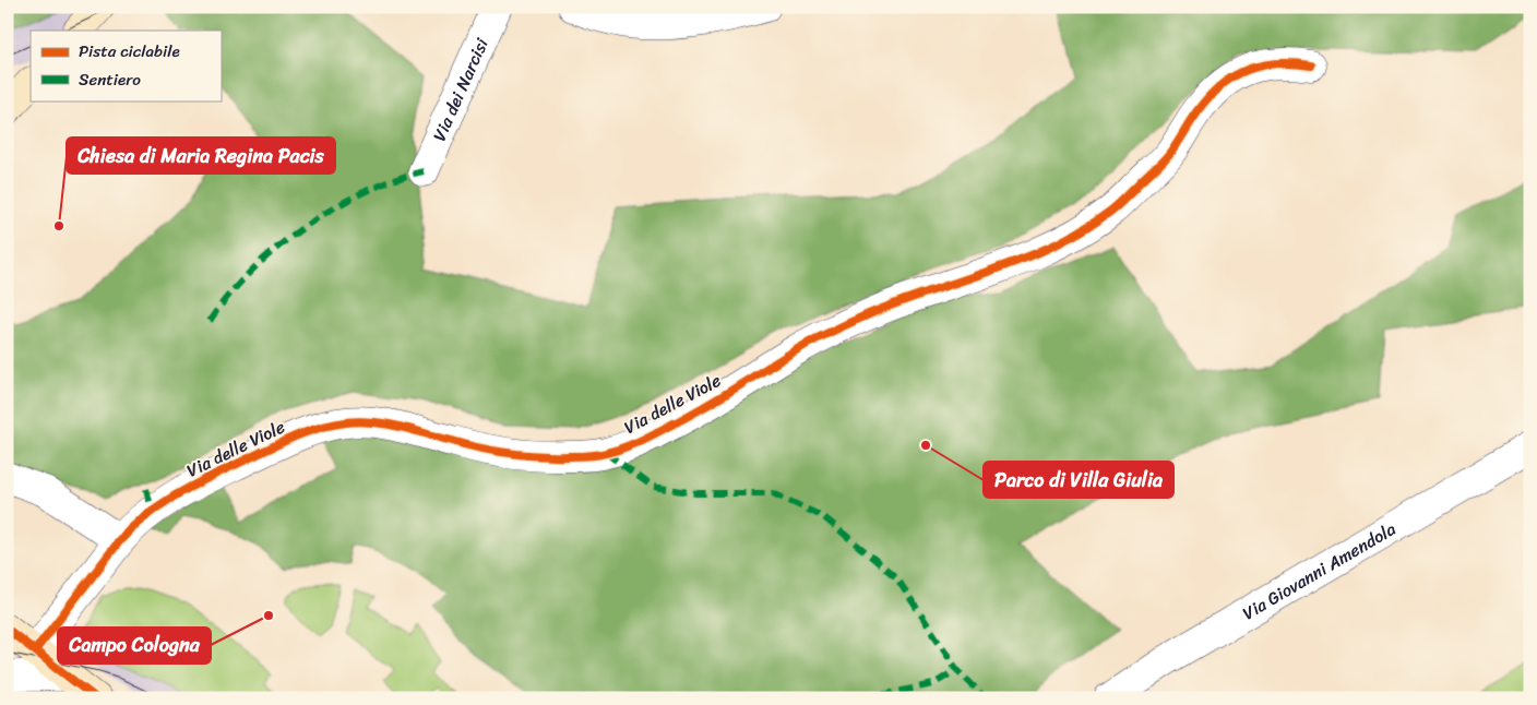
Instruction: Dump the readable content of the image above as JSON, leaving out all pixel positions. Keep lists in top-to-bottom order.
{
  "streets": {
    "street": ["Via dei Narcisi", "Via delle Viole", "Via Giovanni Amendola"]
  },
  "places": ["Chiesa di Maria Regina Pacis", "Parco di Villa Giulia", "Campo Cologna"],
  "legend": ["Pista ciclabile", "Sentiero"]
}
